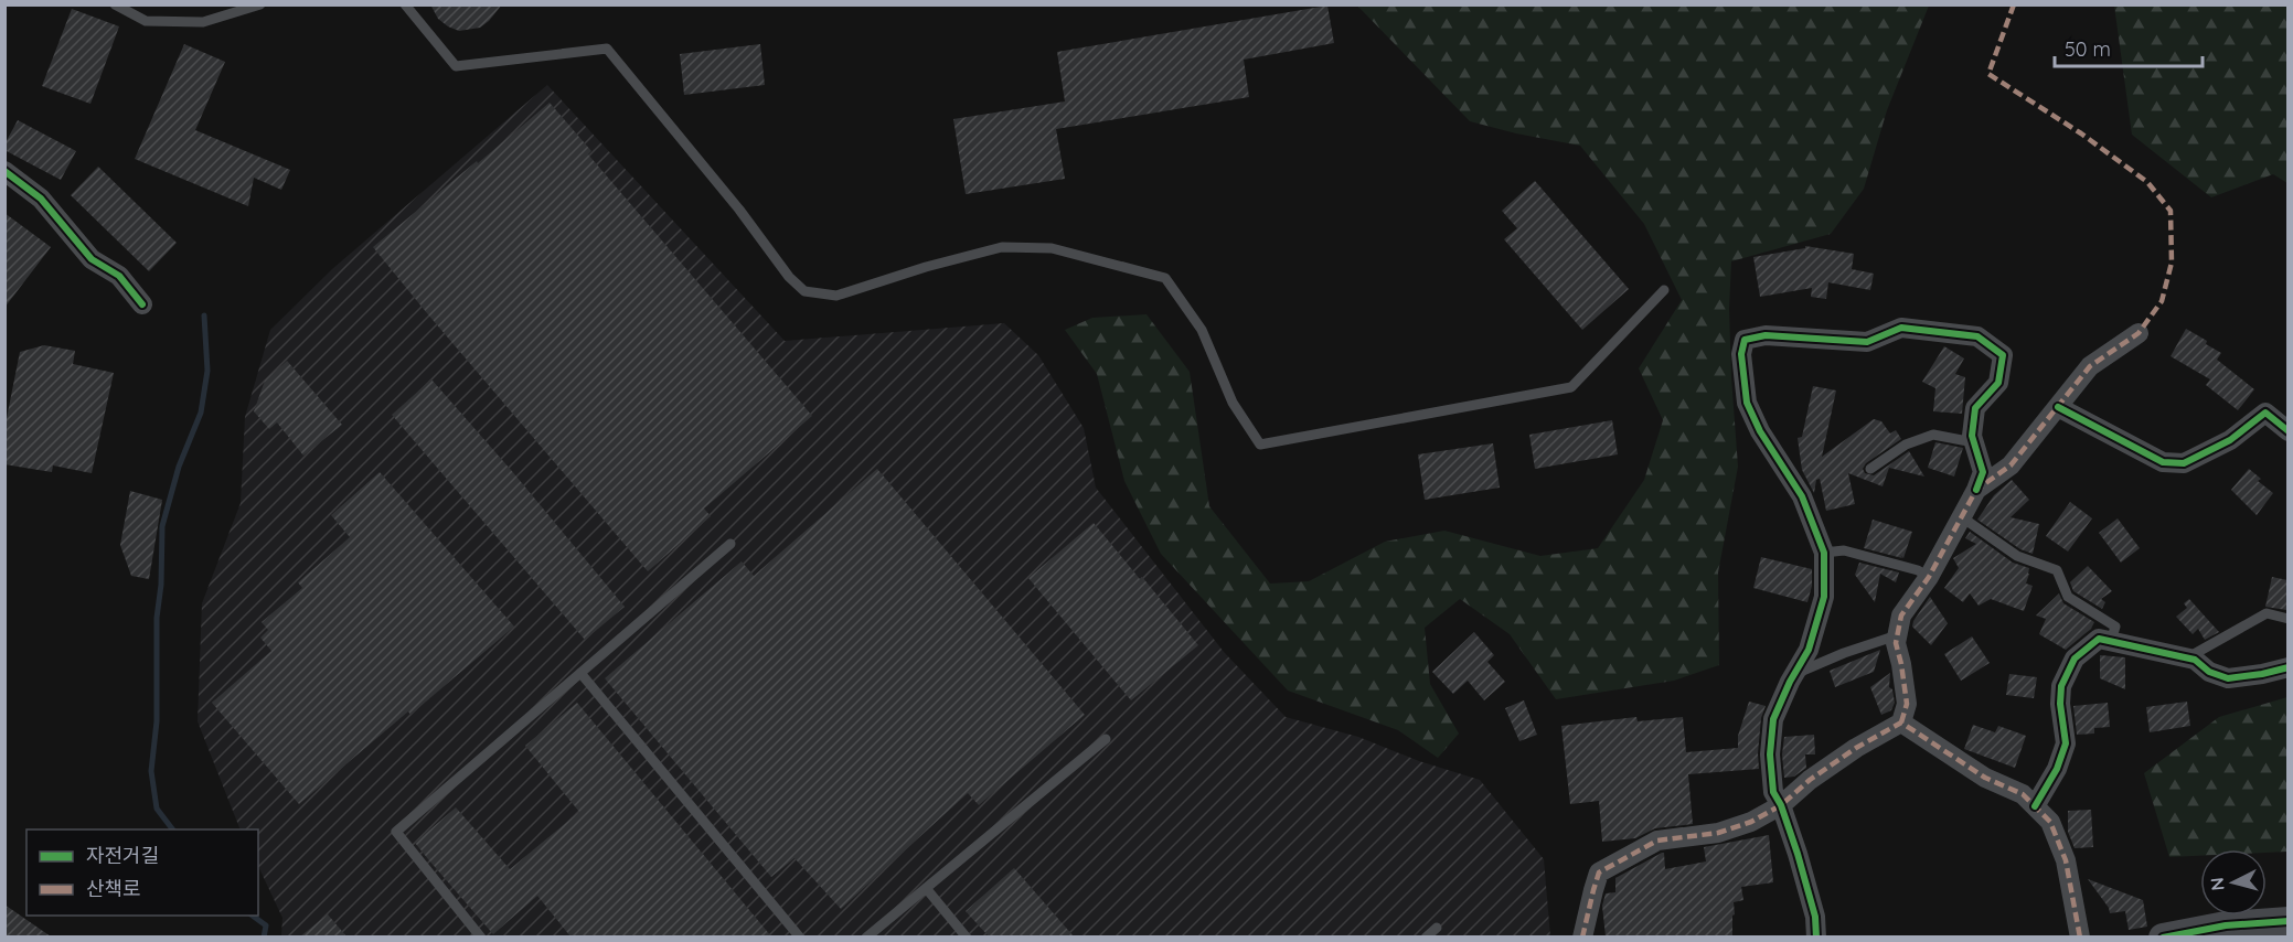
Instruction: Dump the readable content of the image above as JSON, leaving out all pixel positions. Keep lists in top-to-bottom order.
{
  "legend": ["자전거길", "산책로"],
  "scale_bar": "50 m",
  "north": "left"
}
